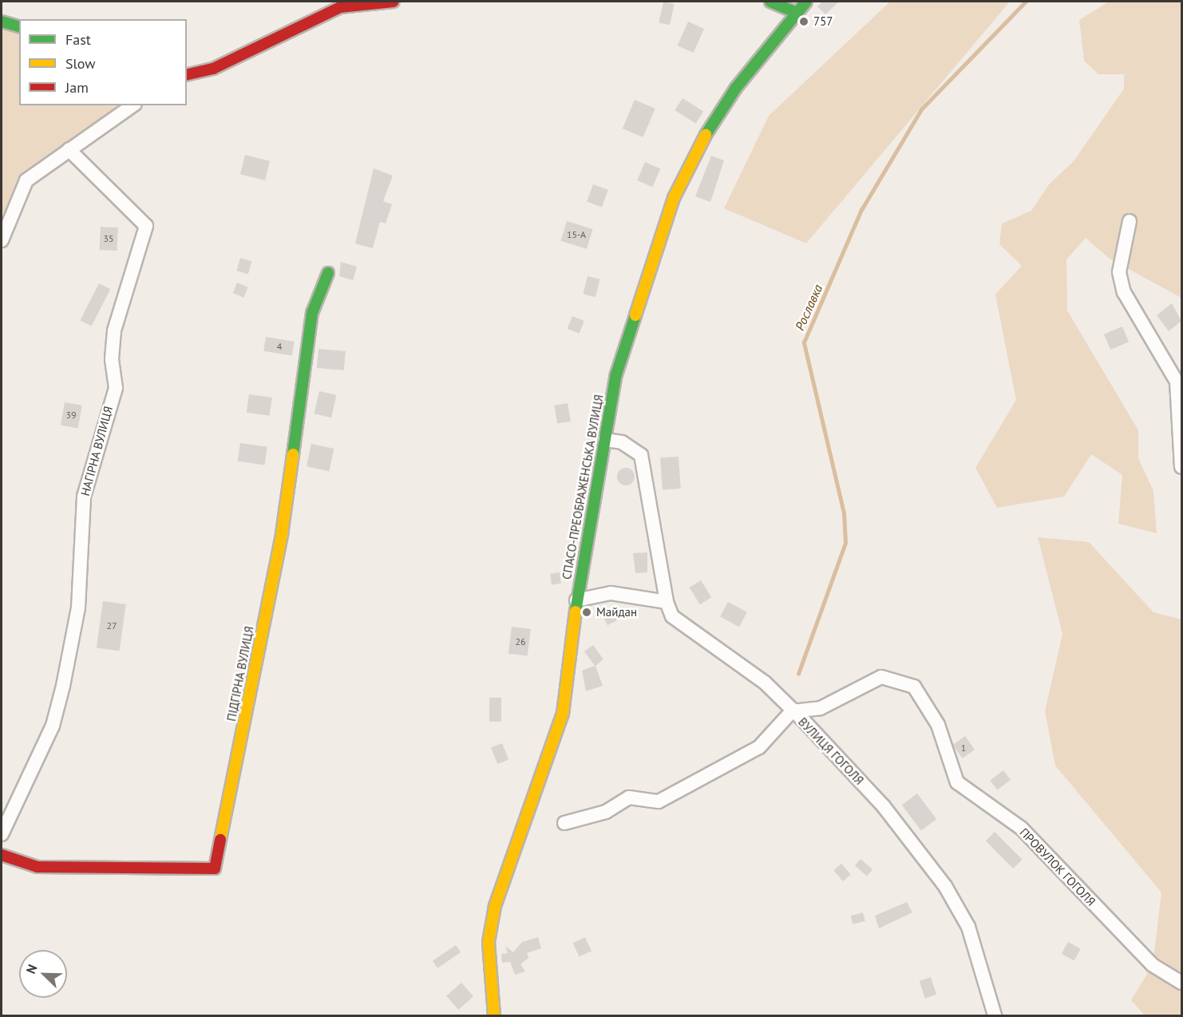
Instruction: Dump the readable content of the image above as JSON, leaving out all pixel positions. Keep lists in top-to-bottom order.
{
  "streets": {
    "street": [
      "НАГІРНА ВУЛИЦЯ",
      "СПАСО-ПРЕОБРАЖЕНСЬКА ВУЛИЦЯ",
      "ПІДГІРНА ВУЛИЦЯ",
      "ВУЛИЦЯ ГОГОЛЯ",
      "ПРОВУЛОК ГОГОЛЯ"
    ]
  },
  "crossings": [
    ["ВУЛИЦЯ ГОГОЛЯ", "ПРОВУЛОК ГОГОЛЯ"]
  ],
  "water": ["Рославка"],
  "places": ["757", "Майдан"],
  "house_numbers": [
    "15-А",
    "35",
    "4",
    "39",
    "27",
    "26",
    "1"
  ],
  "legend": ["Fast", "Slow", "Jam"],
  "north": "top left"
}
